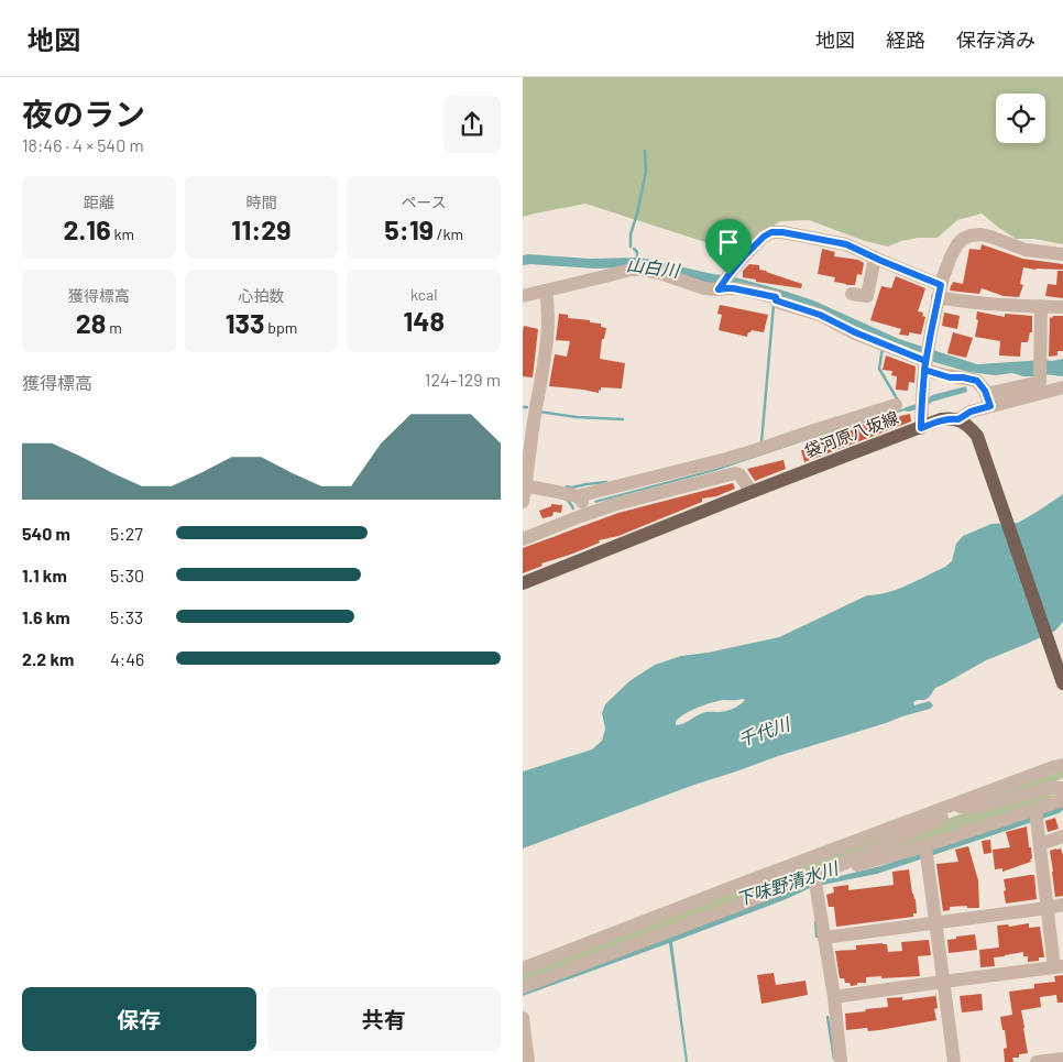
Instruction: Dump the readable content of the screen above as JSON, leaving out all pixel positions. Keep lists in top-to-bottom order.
{
  "streets": {
    "main road": ["袋河原八坂線"]
  },
  "water": ["山白川", "千代川", "下味野清水川"],
  "page": {
    "header": "地図",
    "nav": ["地図", "経路", "保存済み"],
    "heading": ["夜のラン", "18:46 · 4 × 540 m"],
    "stats": [
      ["距離", "2.16 km"],
      ["時間", "11:29"],
      ["ペース", "5:19 /km"],
      ["獲得標高", "28 m"],
      ["心拍数", "133 bpm"],
      ["kcal", "148"]
    ],
    "chart": ["獲得標高", "124–129 m"],
    "list": [
      {
        "name": "540 m",
        "note": "5:27"
      },
      {
        "name": "1.1 km",
        "note": "5:30"
      },
      {
        "name": "1.6 km",
        "note": "5:33"
      },
      {
        "name": "2.2 km",
        "note": "4:46"
      }
    ],
    "buttons": ["保存", "共有"]
  }
}
